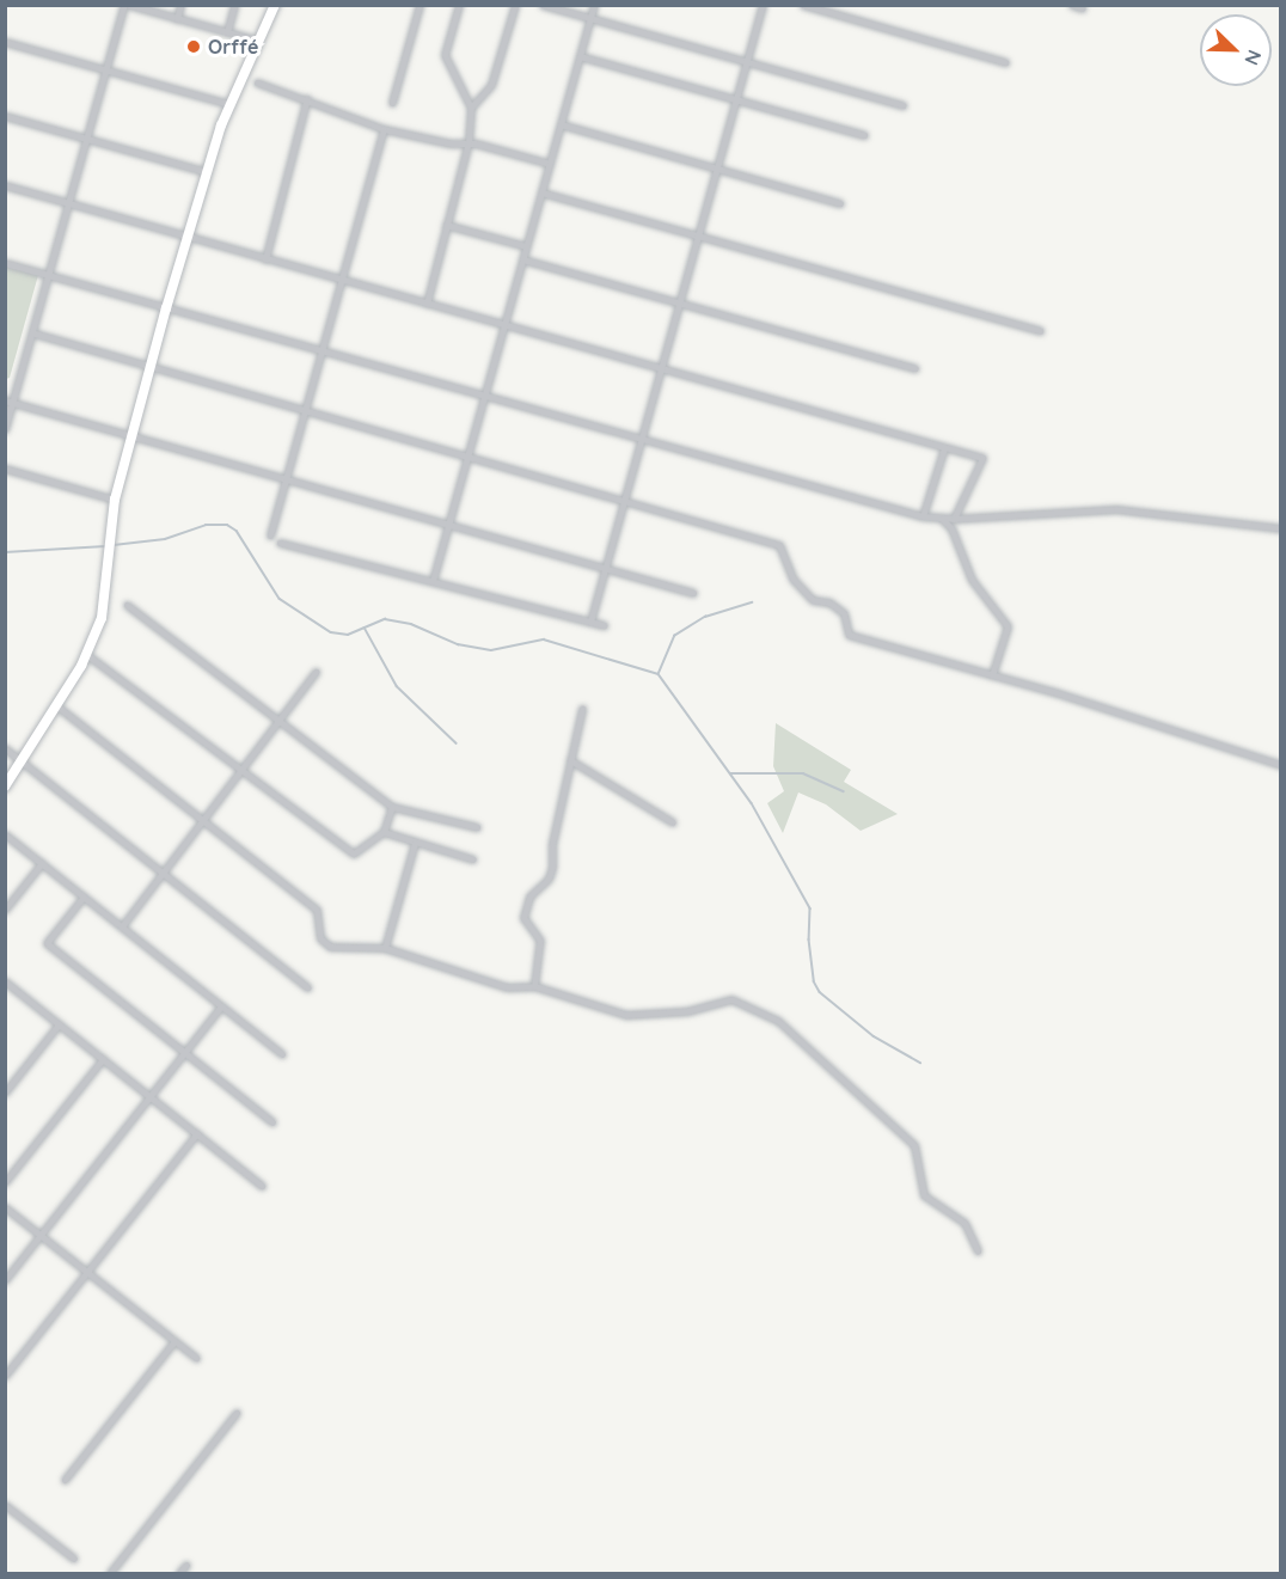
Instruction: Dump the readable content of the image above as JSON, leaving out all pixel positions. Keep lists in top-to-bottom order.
{
  "places": ["Orffé"],
  "north": "bottom right"
}
